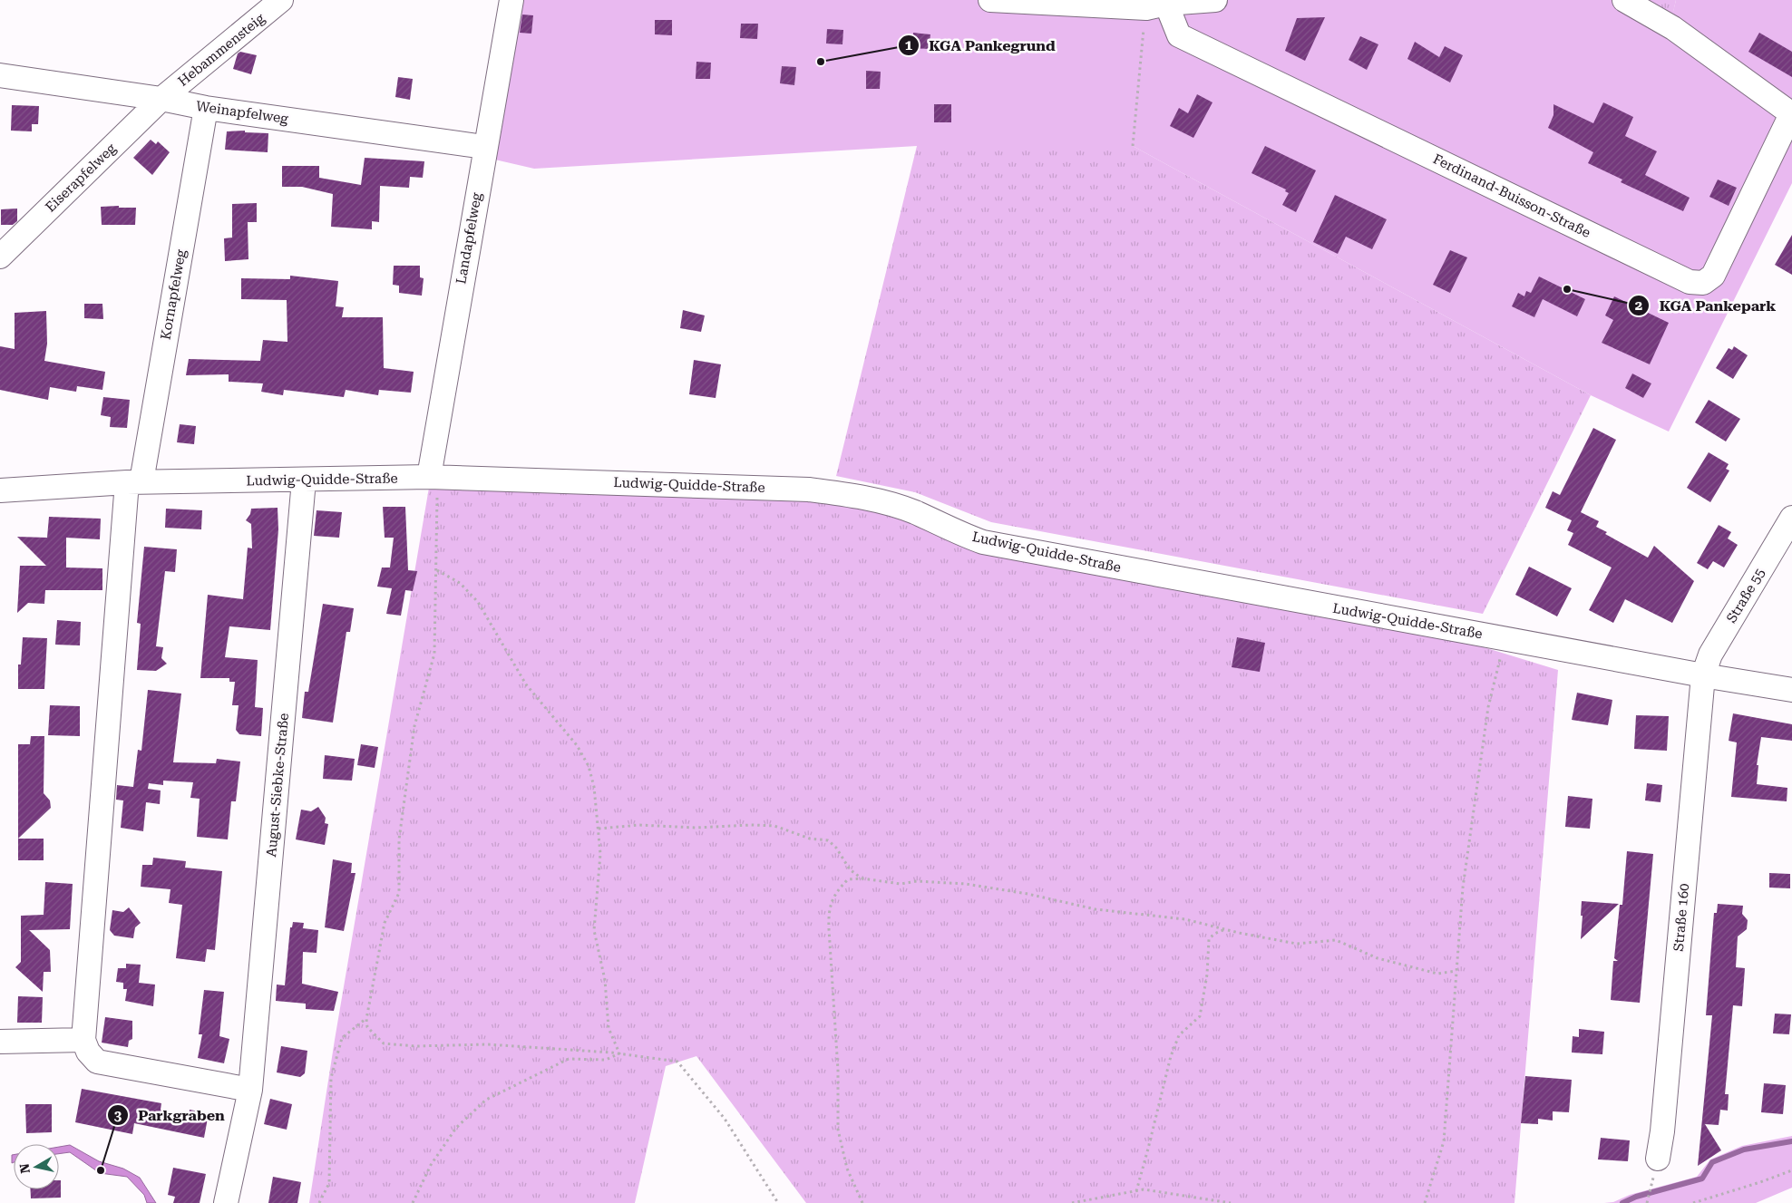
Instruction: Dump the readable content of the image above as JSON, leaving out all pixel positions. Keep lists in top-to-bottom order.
{
  "streets": {
    "street": [
      "Hebammensteig",
      "Weinapfelweg",
      "Eiserapfelweg",
      "Ferdinand-Buisson-Straße",
      "Landapfelweg",
      "Kornapfelweg",
      "Ludwig-Quidde-Straße",
      "Straße 55",
      "August-Siebke-Straße",
      "Straße 160"
    ]
  },
  "crossings": [
    ["Hebammensteig", "Weinapfelweg"],
    ["Hebammensteig", "Eiserapfelweg"],
    ["Weinapfelweg", "Eiserapfelweg"],
    ["Weinapfelweg", "Landapfelweg"],
    ["Weinapfelweg", "Kornapfelweg"],
    ["Landapfelweg", "Ludwig-Quidde-Straße"],
    ["Kornapfelweg", "Ludwig-Quidde-Straße"],
    ["Ludwig-Quidde-Straße", "Straße 55"],
    ["Ludwig-Quidde-Straße", "August-Siebke-Straße"],
    ["Ludwig-Quidde-Straße", "Straße 160"],
    ["Straße 55", "Straße 160"]
  ],
  "places": ["KGA Pankegrund", "KGA Pankepark", "Parkgraben"],
  "north": "left"
}
